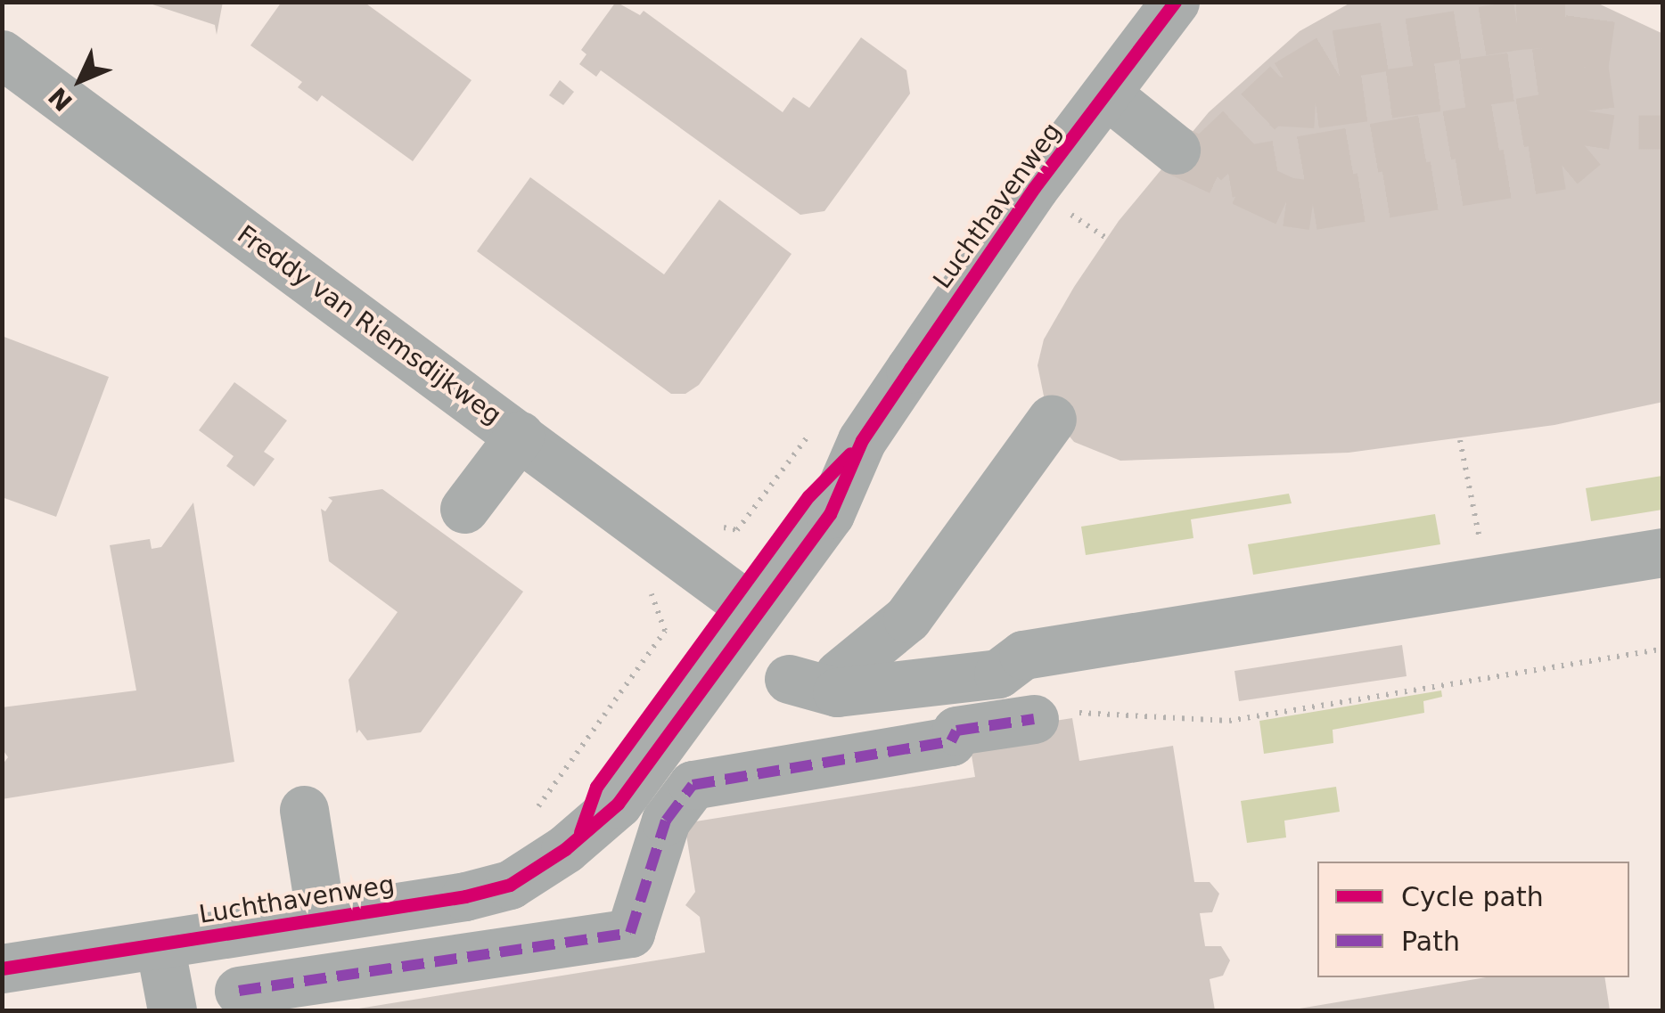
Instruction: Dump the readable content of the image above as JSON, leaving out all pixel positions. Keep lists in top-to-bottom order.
{
  "streets": {
    "street": ["Luchthavenweg", "Freddy van Riemsdijkweg"]
  },
  "crossings": [
    ["Luchthavenweg", "Freddy van Riemsdijkweg"]
  ],
  "legend": ["Cycle path", "Path"],
  "north": "bottom left"
}
